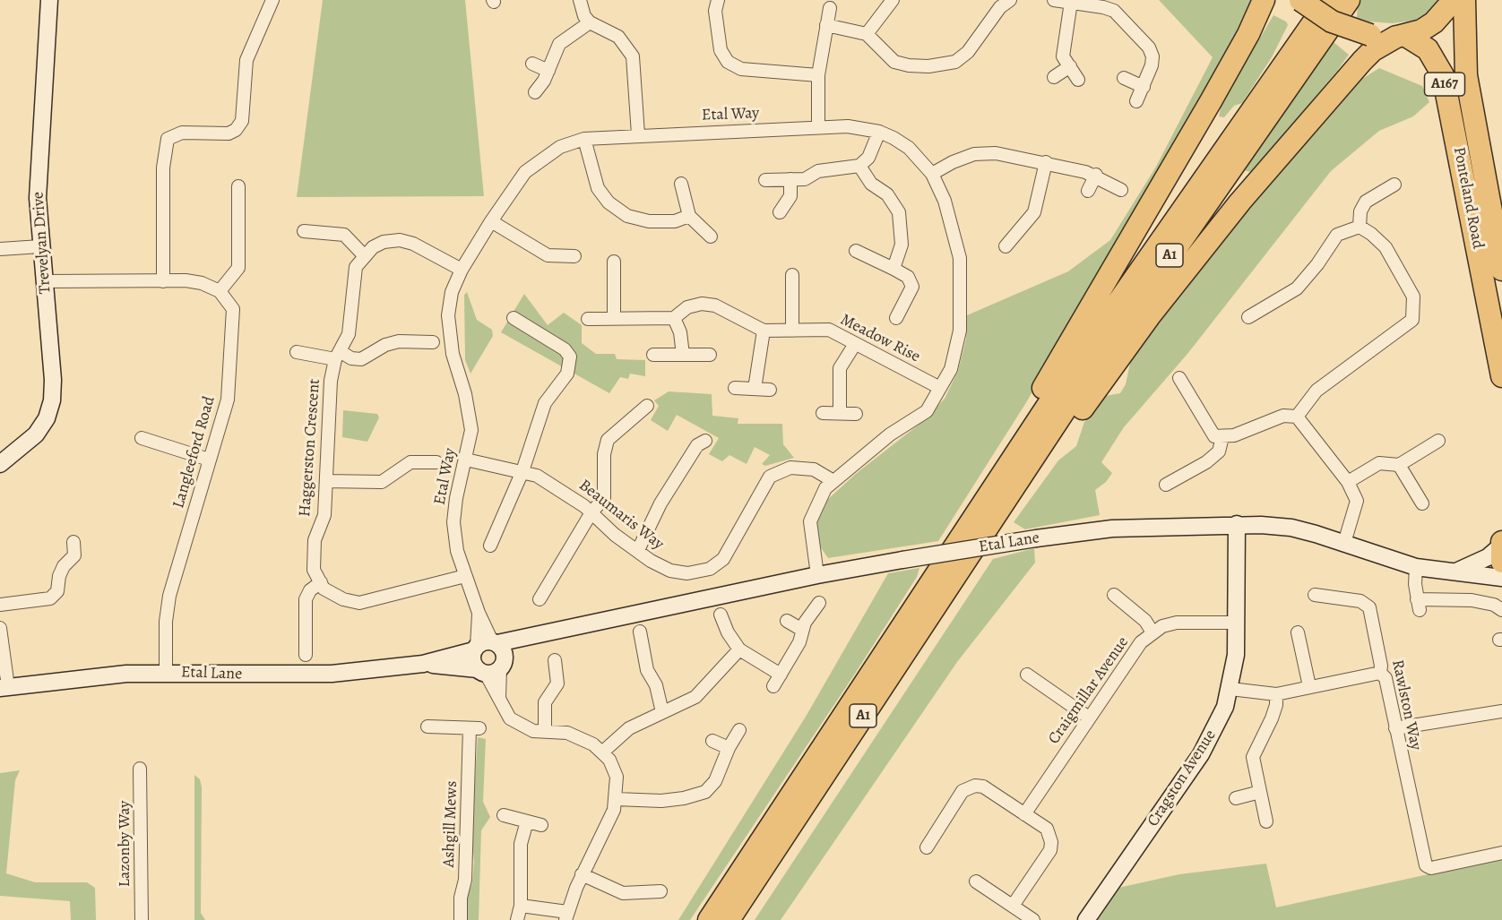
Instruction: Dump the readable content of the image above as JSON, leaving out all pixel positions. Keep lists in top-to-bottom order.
{
  "streets": {
    "highway": ["A167", "Ponteland Road", "A1"],
    "street": [
      "Etal Way",
      "Trevelyan Drive",
      "Meadow Rise",
      "Haggerston Crescent",
      "Langleeford Road",
      "Beaumaris Way",
      "Etal Lane",
      "Craigmillar Avenue",
      "Rawlston Way",
      "Cragston Avenue",
      "Ashgill Mews",
      "Lazonby Way"
    ]
  },
  "crossings": [
    ["Etal Way", "Meadow Rise"],
    ["Etal Way", "Beaumaris Way"],
    ["Etal Way", "Etal Lane"],
    ["Ponteland Road", "A1"],
    ["Langleeford Road", "Etal Lane"],
    ["Etal Lane", "Cragston Avenue"],
    ["Craigmillar Avenue", "Cragston Avenue"]
  ]
}
